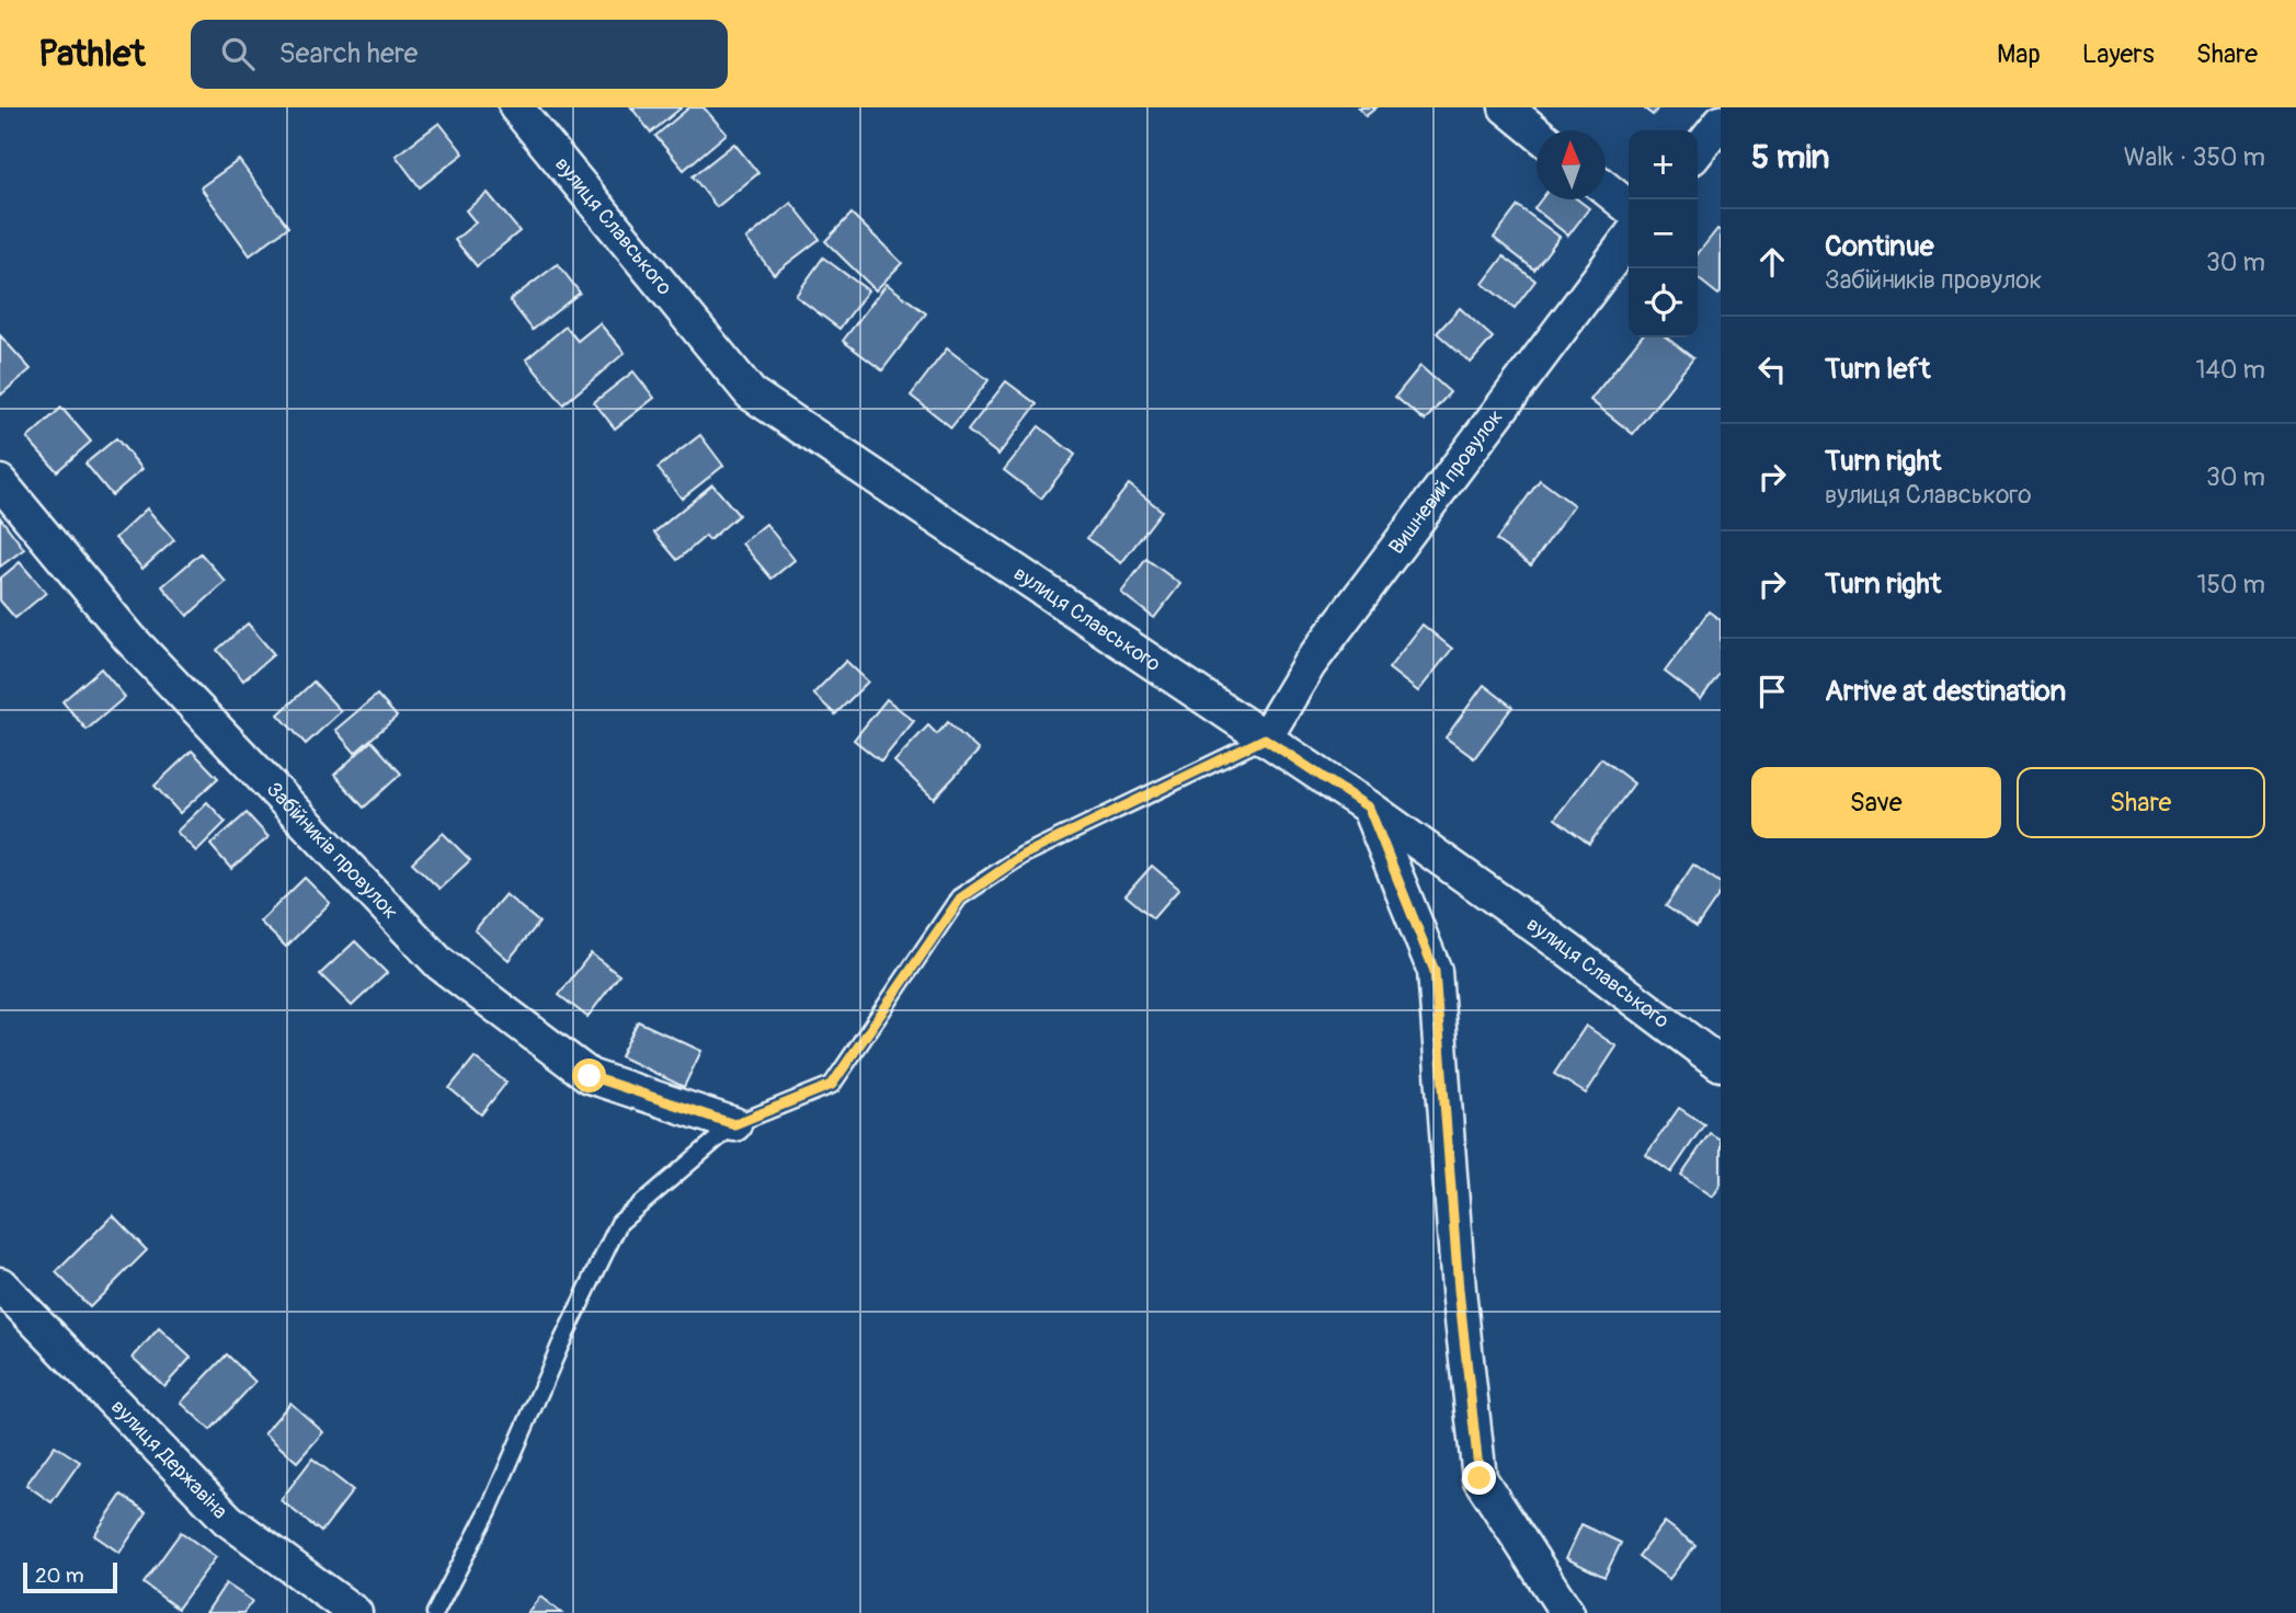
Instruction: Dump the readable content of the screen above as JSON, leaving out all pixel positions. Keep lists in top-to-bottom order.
{
  "streets": {
    "street": [
      "вулиця Славського",
      "Вишневий провулок",
      "Забійників провулок",
      "вулиця Державіна"
    ]
  },
  "crossings": [
    ["вулиця Славського", "Вишневий провулок"]
  ],
  "scale_bar": "20 m",
  "north": "top",
  "page": {
    "header": "Pathlet",
    "search": "Search here",
    "nav": ["Map", "Layers", "Share"],
    "heading": ["5 min", "Walk · 350 m"],
    "map_buttons": ["+", "−"],
    "list": [
      ["Continue", "Забійників провулок", "30 m"],
      ["Turn left", "140 m"],
      ["Turn right", "вулиця Славського", "30 m"],
      ["Turn right", "150 m"],
      "Arrive at destination"
    ],
    "buttons": ["Save", "Share"],
    "scale": "20 m"
  }
}
